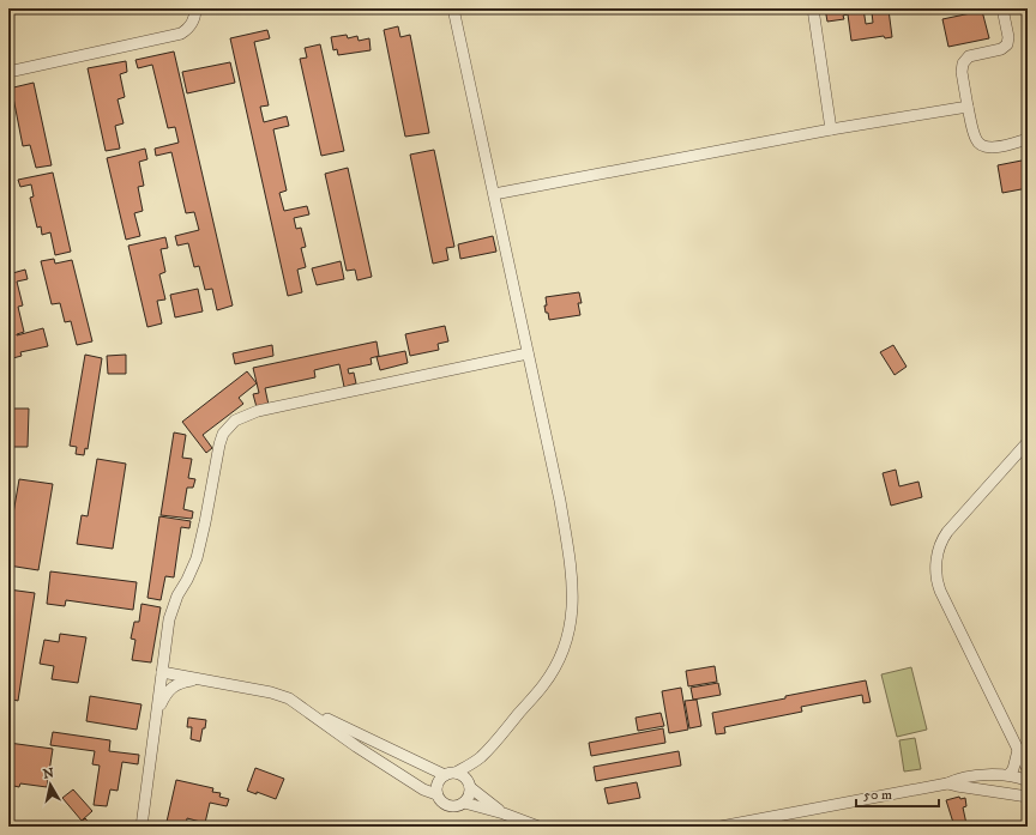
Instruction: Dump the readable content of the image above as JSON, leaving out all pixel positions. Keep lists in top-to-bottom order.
{
  "scale_bar": "50 m",
  "north": "top"
}
